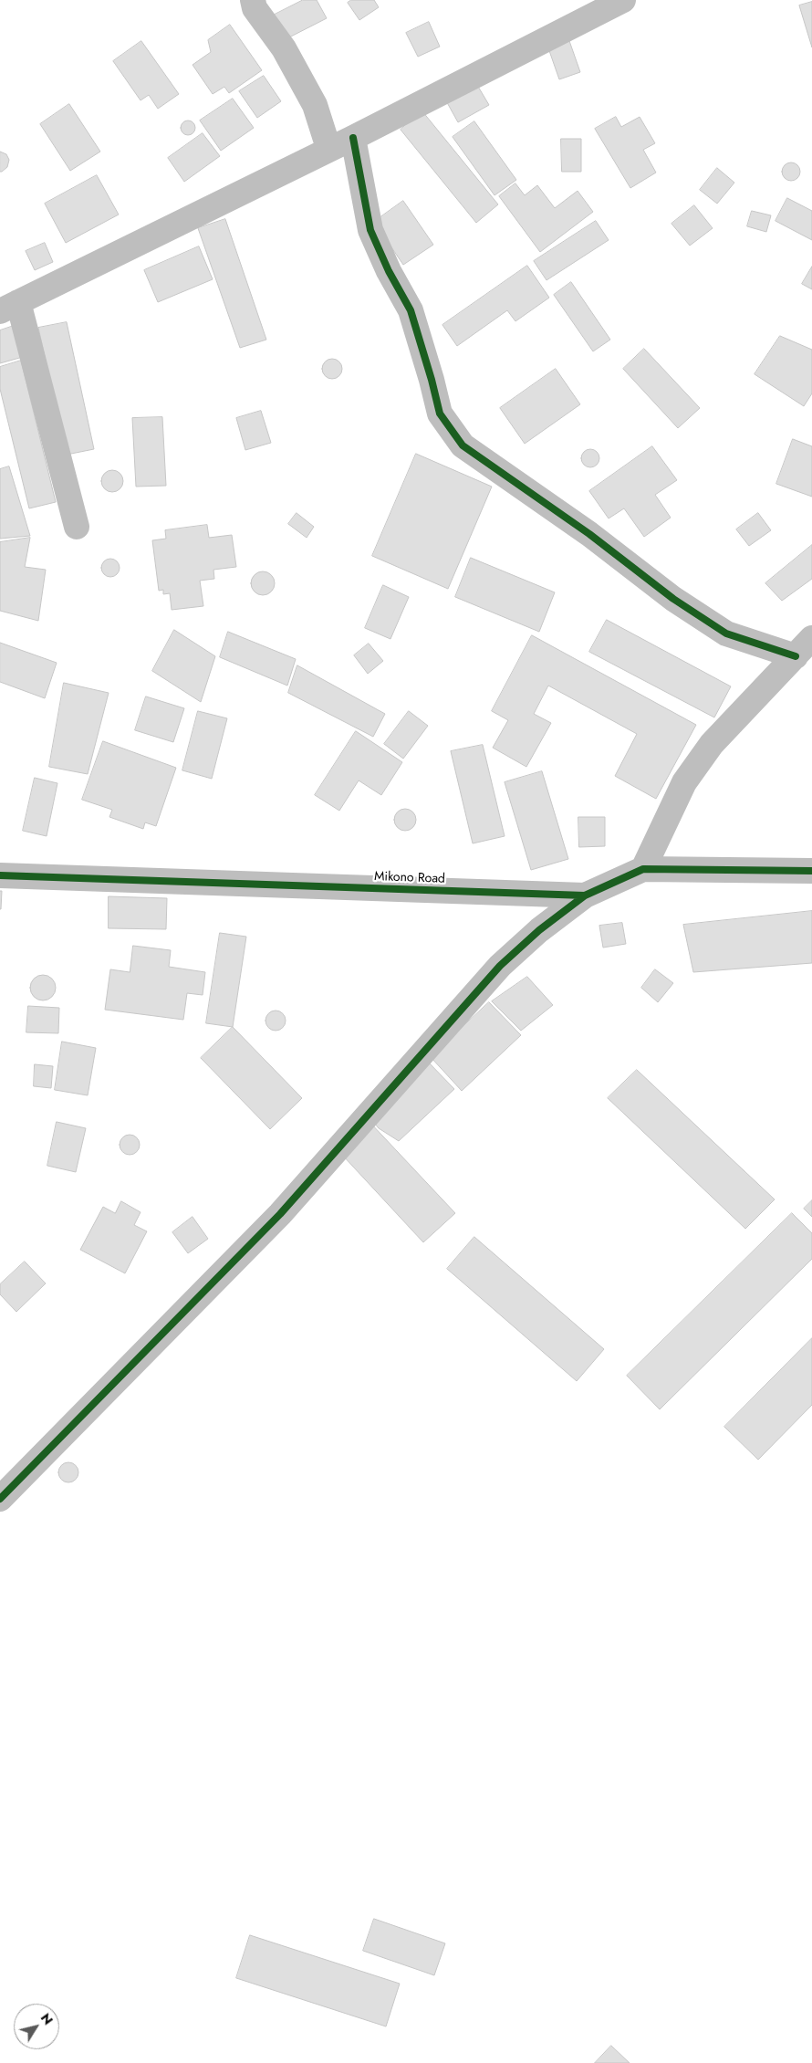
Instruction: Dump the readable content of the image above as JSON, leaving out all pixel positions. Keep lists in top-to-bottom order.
{
  "streets": {
    "street": ["Mikono Road"]
  },
  "north": "top right"
}
